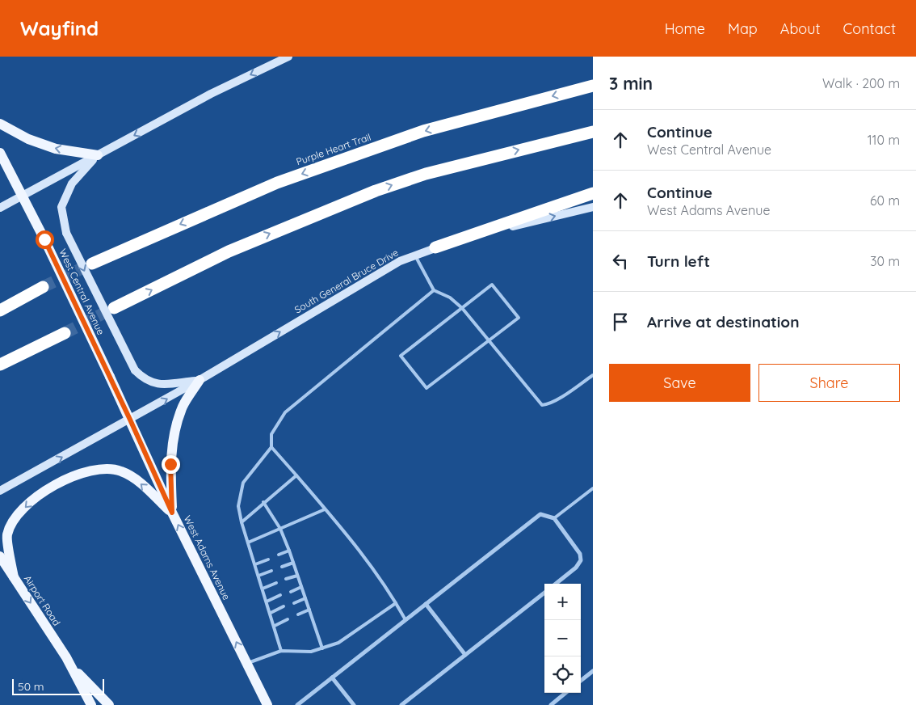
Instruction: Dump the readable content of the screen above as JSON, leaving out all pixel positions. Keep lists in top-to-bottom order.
{
  "streets": {
    "highway": ["Purple Heart Trail"],
    "main road": [
      "South General Bruce Drive",
      "West Central Avenue",
      "West Adams Avenue",
      "Airport Road"
    ]
  },
  "crossings": [
    ["South General Bruce Drive", "West Central Avenue"],
    ["South General Bruce Drive", "West Adams Avenue"],
    ["West Central Avenue", "West Adams Avenue"]
  ],
  "one_way": ["South General Bruce Drive", "West Adams Avenue", "Airport Road"],
  "scale_bar": "50 m",
  "page": {
    "header": "Wayfind",
    "nav": [
      "Home",
      "Map",
      "About",
      "Contact"
    ],
    "heading": ["3 min", "Walk · 200 m"],
    "list": [
      ["Continue", "West Central Avenue", "110 m"],
      ["Continue", "West Adams Avenue", "60 m"],
      ["Turn left", "30 m"],
      "Arrive at destination"
    ],
    "buttons": ["Save", "Share"],
    "map_buttons": ["+", "−"],
    "scale": "50 m"
  }
}
